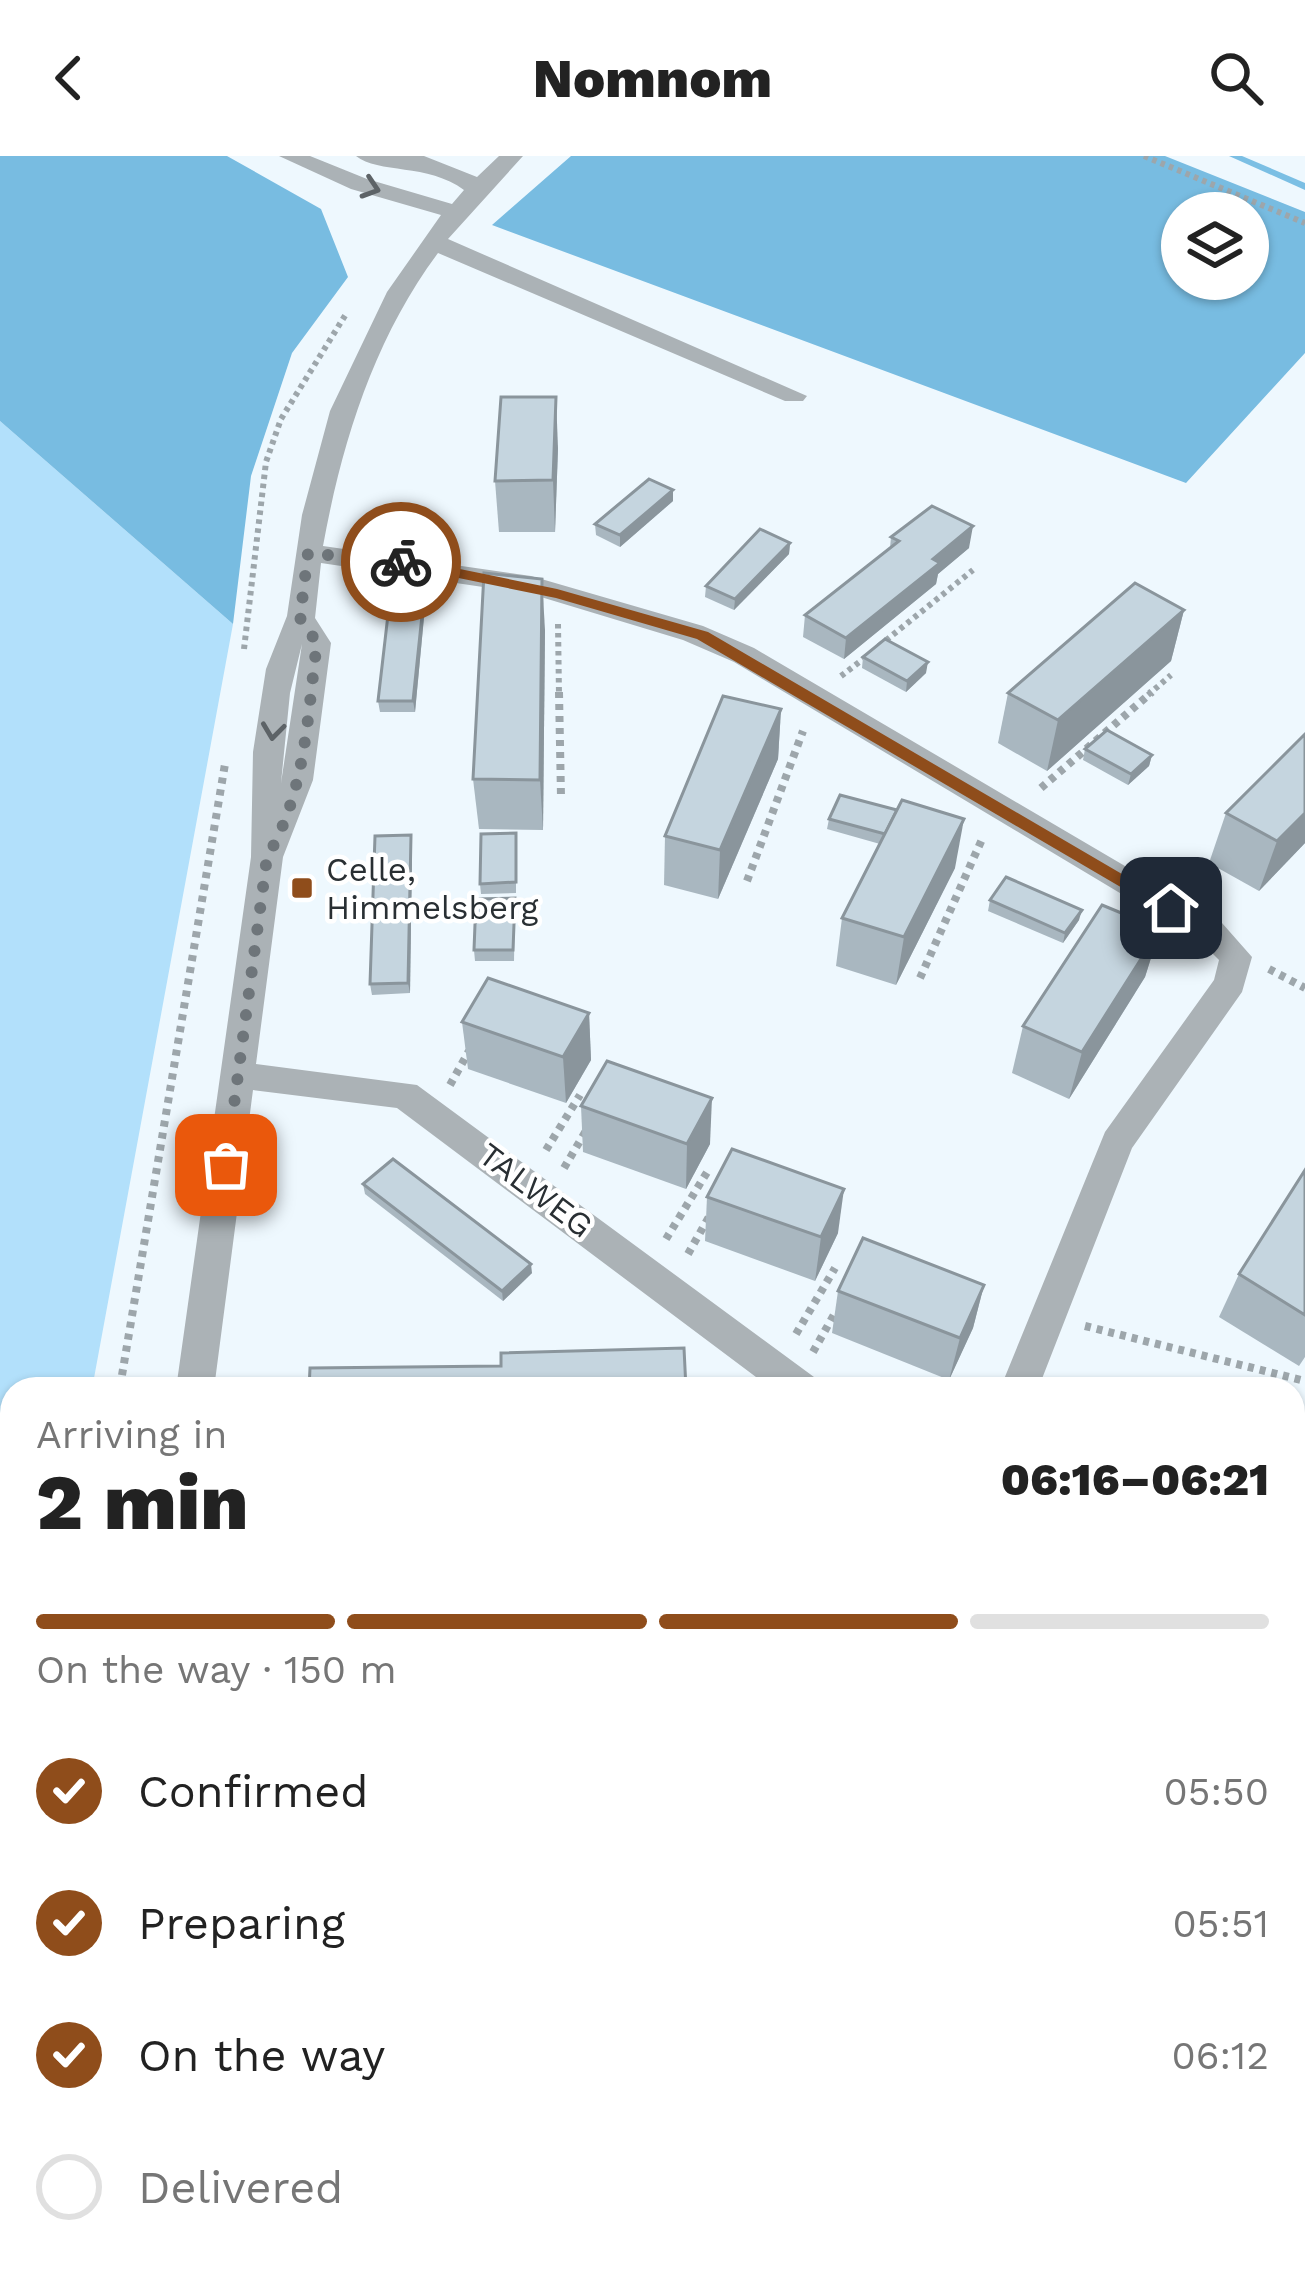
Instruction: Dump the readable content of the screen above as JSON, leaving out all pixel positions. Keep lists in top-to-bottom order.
{
  "streets": {
    "street": ["TALWEG"]
  },
  "places": {
    "transit": ["Celle, Himmelsberg"]
  },
  "page": {
    "header": "Nomnom",
    "heading": ["2 min", "Arriving in", "06:16–06:21"],
    "bar": "On the way · 150 m",
    "list": [
      ["Confirmed", "05:50"],
      ["Preparing", "05:51"],
      ["On the way", "06:12"],
      "Delivered"
    ]
  }
}
